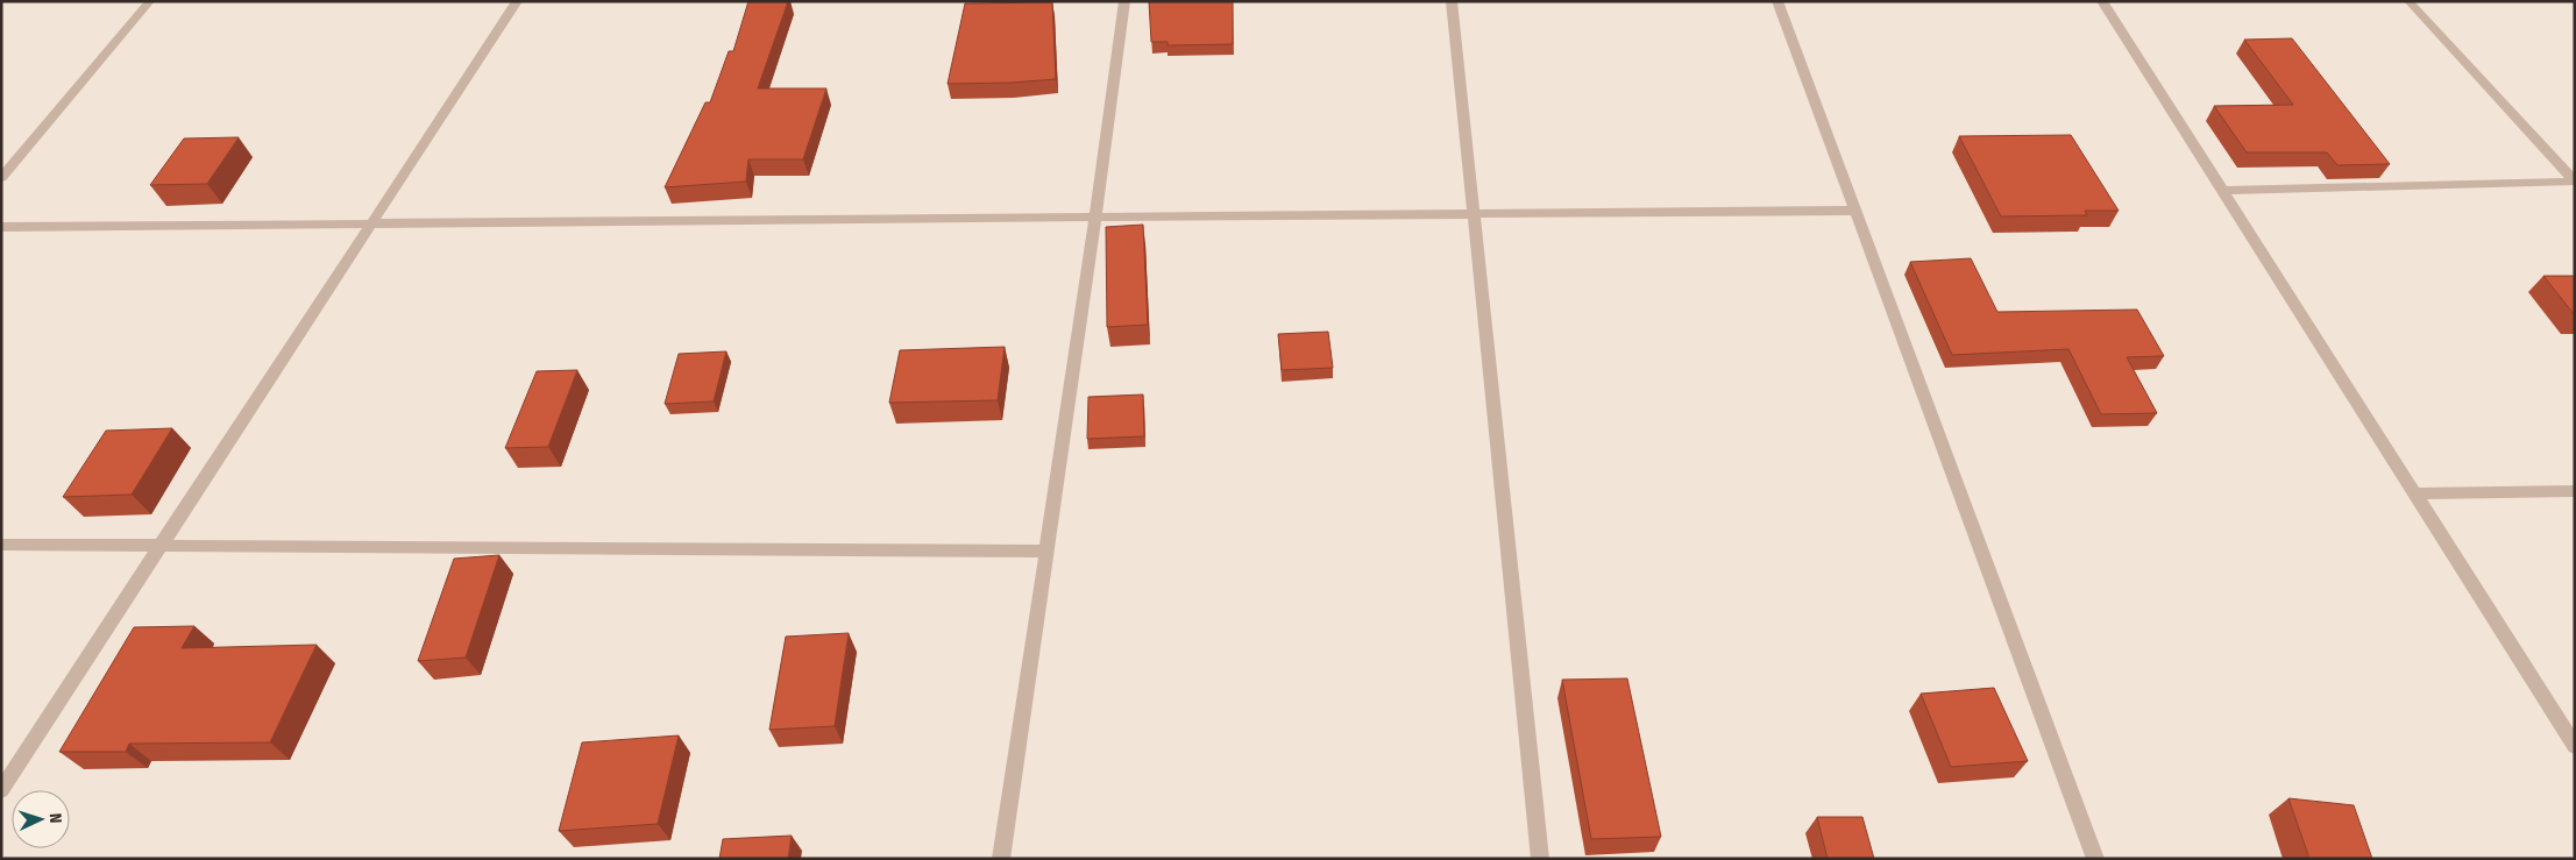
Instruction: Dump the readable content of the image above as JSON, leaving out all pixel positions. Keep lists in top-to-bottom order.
{
  "north": "right"
}
